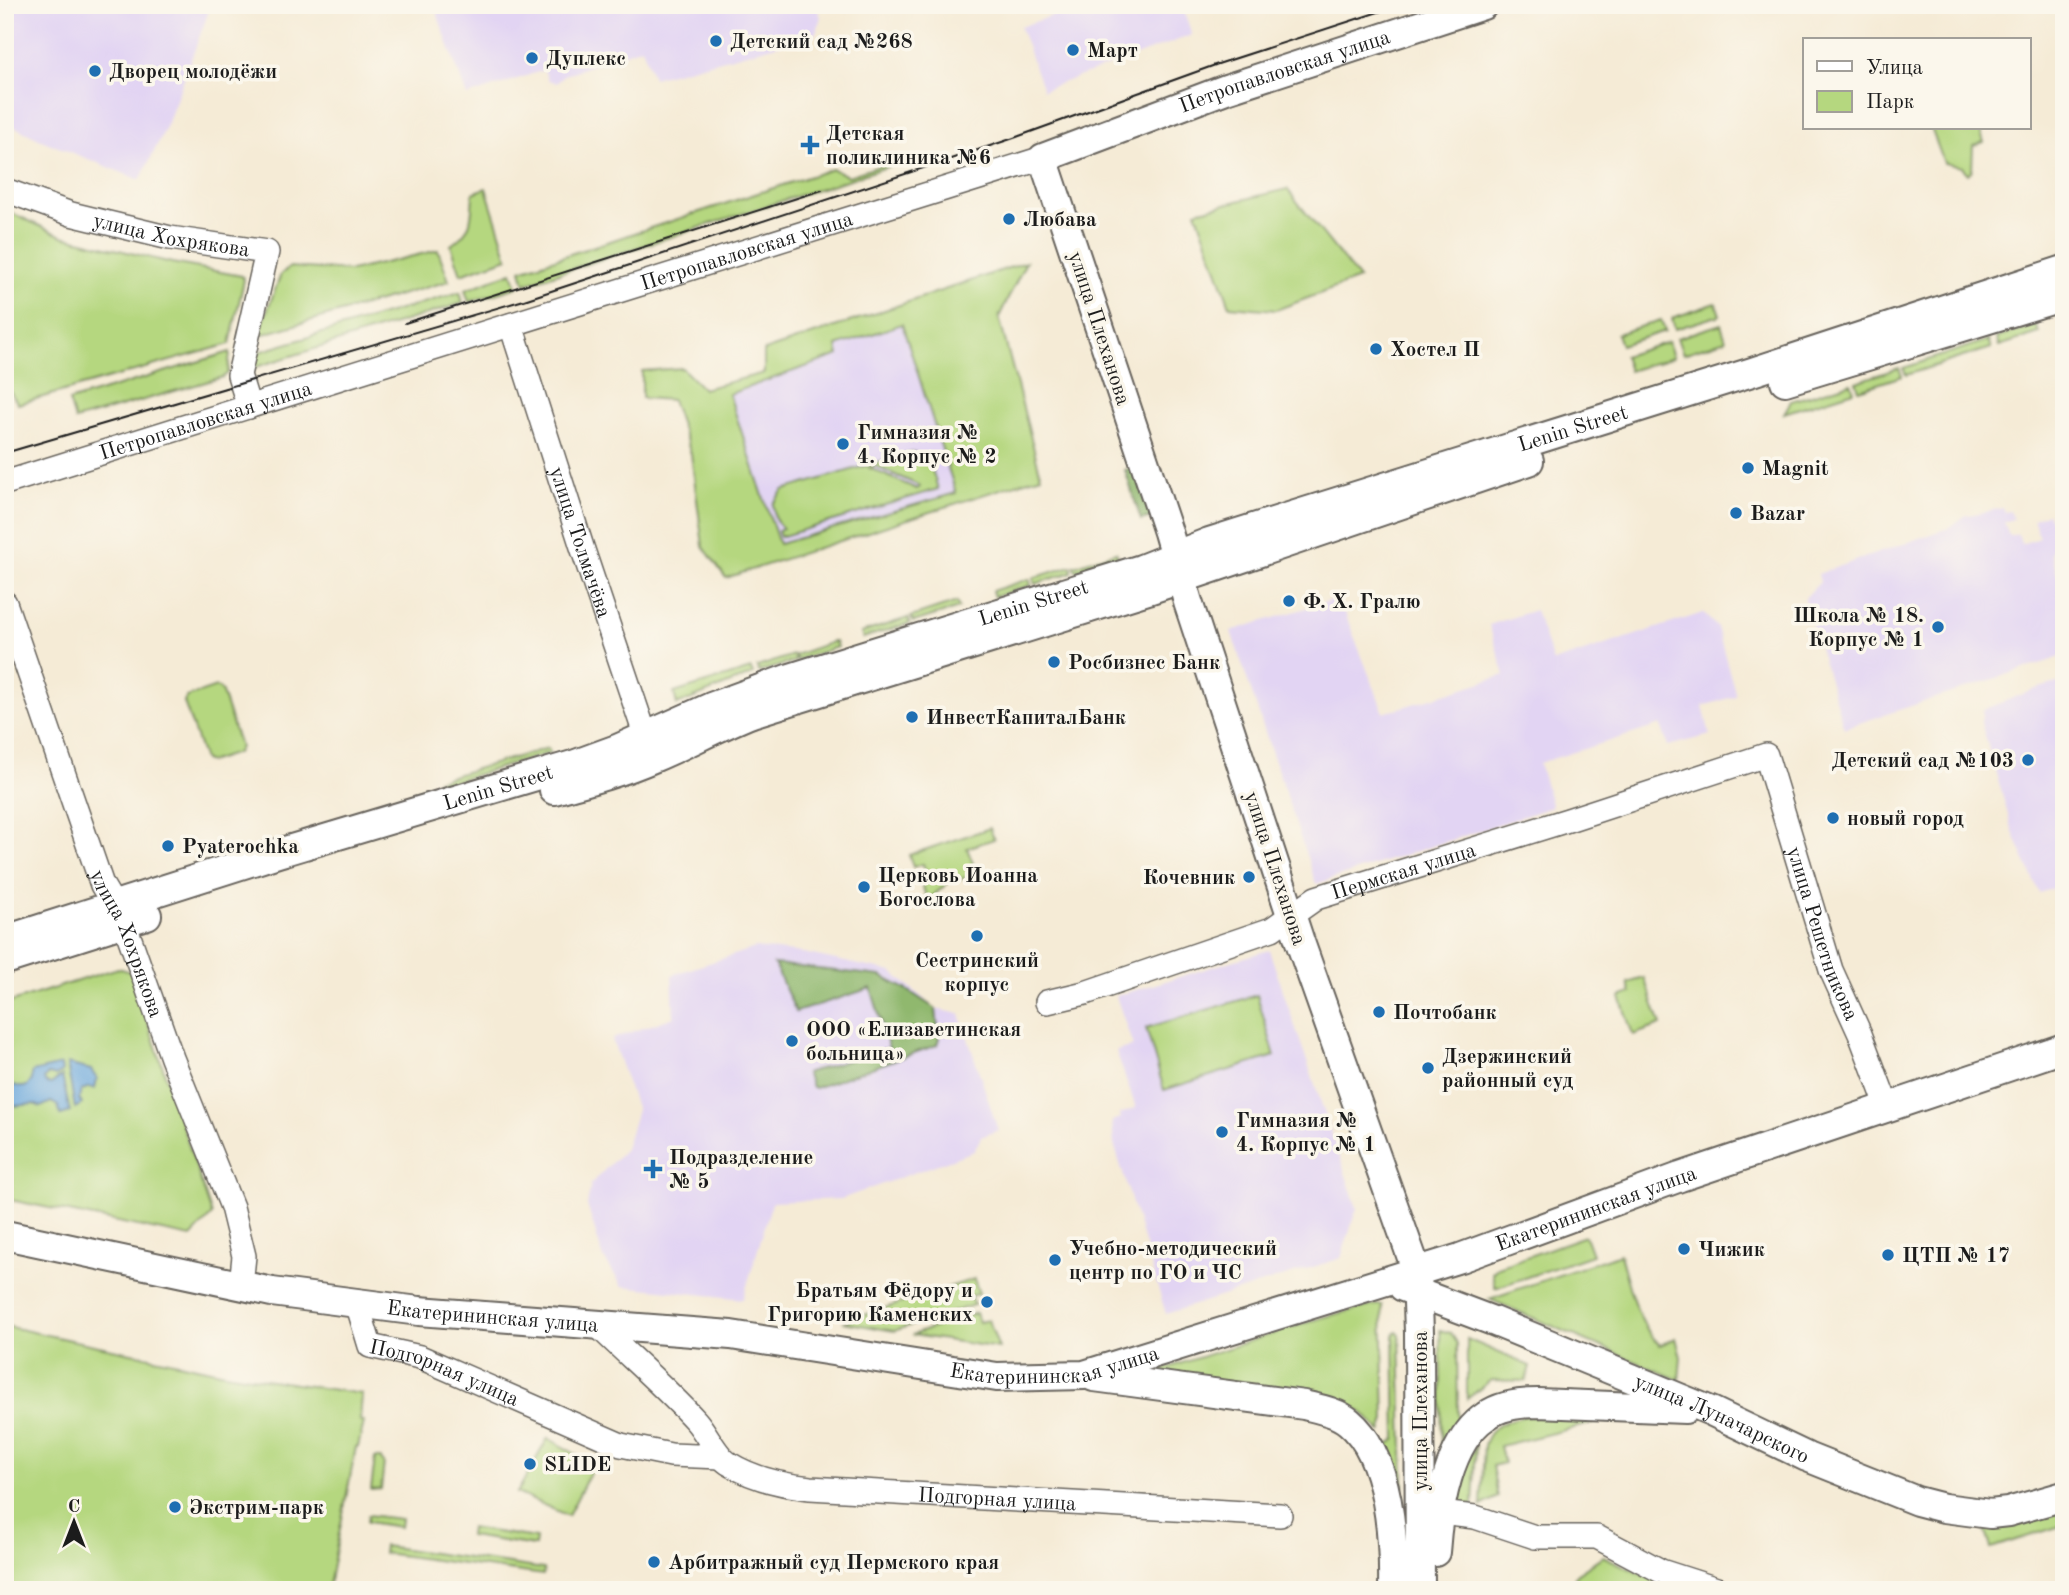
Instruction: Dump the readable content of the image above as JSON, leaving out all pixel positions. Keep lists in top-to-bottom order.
{
  "streets": {
    "main road": [
      "Петропавловская улица",
      "улица Плеханова",
      "Lenin Street",
      "Екатерининская улица",
      "улица Луначарского"
    ],
    "street": [
      "улица Хохрякова",
      "улица Толмачёва",
      "Пермская улица",
      "улица Решетникова",
      "Подгорная улица"
    ]
  },
  "crossings": [
    ["Петропавловская улица", "улица Хохрякова"],
    ["Петропавловская улица", "улица Плеханова"],
    ["Петропавловская улица", "улица Толмачёва"],
    ["улица Хохрякова", "Lenin Street"],
    ["улица Хохрякова", "Екатерининская улица"],
    ["улица Плеханова", "Lenin Street"],
    ["улица Плеханова", "Пермская улица"],
    ["улица Плеханова", "Екатерининская улица"],
    ["улица Плеханова", "улица Луначарского"],
    ["Lenin Street", "улица Толмачёва"],
    ["Пермская улица", "улица Решетникова"],
    ["улица Решетникова", "Екатерининская улица"],
    ["Екатерининская улица", "Подгорная улица"],
    ["Екатерининская улица", "улица Луначарского"]
  ],
  "places": {
    "other": [
      "Детский сад №268",
      "Март",
      "Дуплекс",
      "Дворец молодёжи",
      "Любава",
      "Хостел П",
      "Гимназия № 4. Корпус № 2",
      "Magnit",
      "Bazar",
      "Ф. Х. Гралю",
      "Школа № 18. Корпус № 1",
      "Росбизнес Банк",
      "ИнвестКапиталБанк",
      "Детский сад №103",
      "новый город",
      "Pyaterochka",
      "Кочевник",
      "Церковь Иоанна Богослова",
      "Сестринский корпус",
      "Почтобанк",
      "ООО «Елизаветинская больница»",
      "Дзержинский районный суд",
      "Гимназия № 4. Корпус № 1",
      "Чижик",
      "ЦТП № 17",
      "Учебно-методический центр по ГО и ЧС",
      "Братьям Фёдору и Григорию Каменских",
      "SLIDE",
      "Экстрим-парк",
      "Арбитражный суд Пермского края"
    ],
    "health": ["Детская поликлиника №6", "Подразделение № 5"]
  },
  "legend": ["Улица", "Парк"],
  "north": "top"
}
